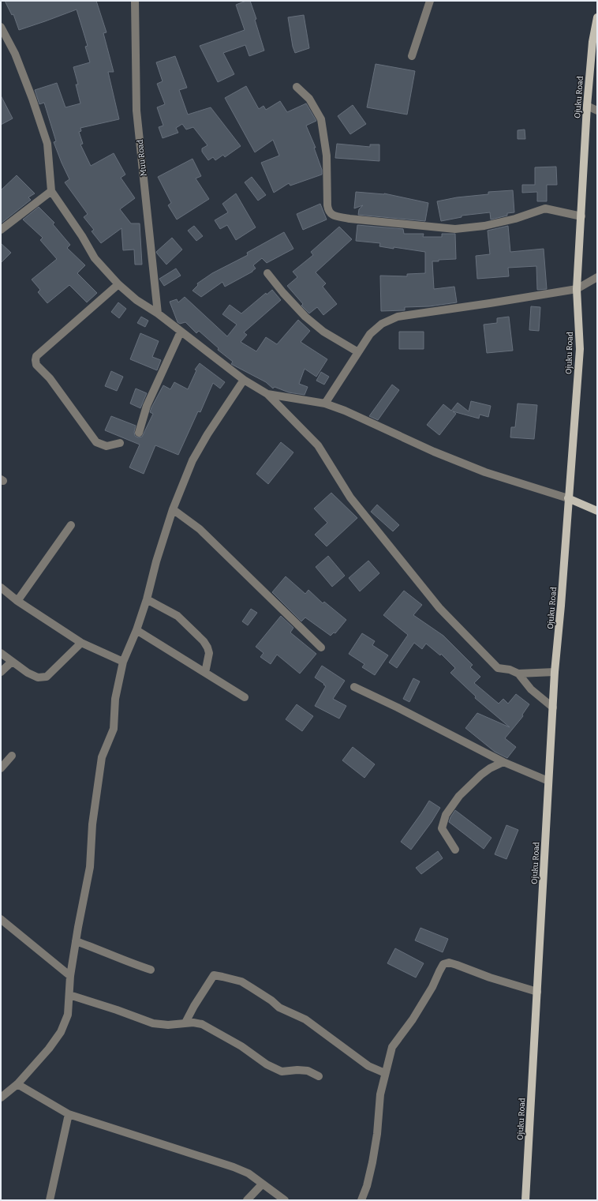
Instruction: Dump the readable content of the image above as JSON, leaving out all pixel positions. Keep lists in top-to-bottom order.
{
  "streets": {
    "main road": ["Ojuku Road"],
    "street": ["Muu Road"]
  }
}
